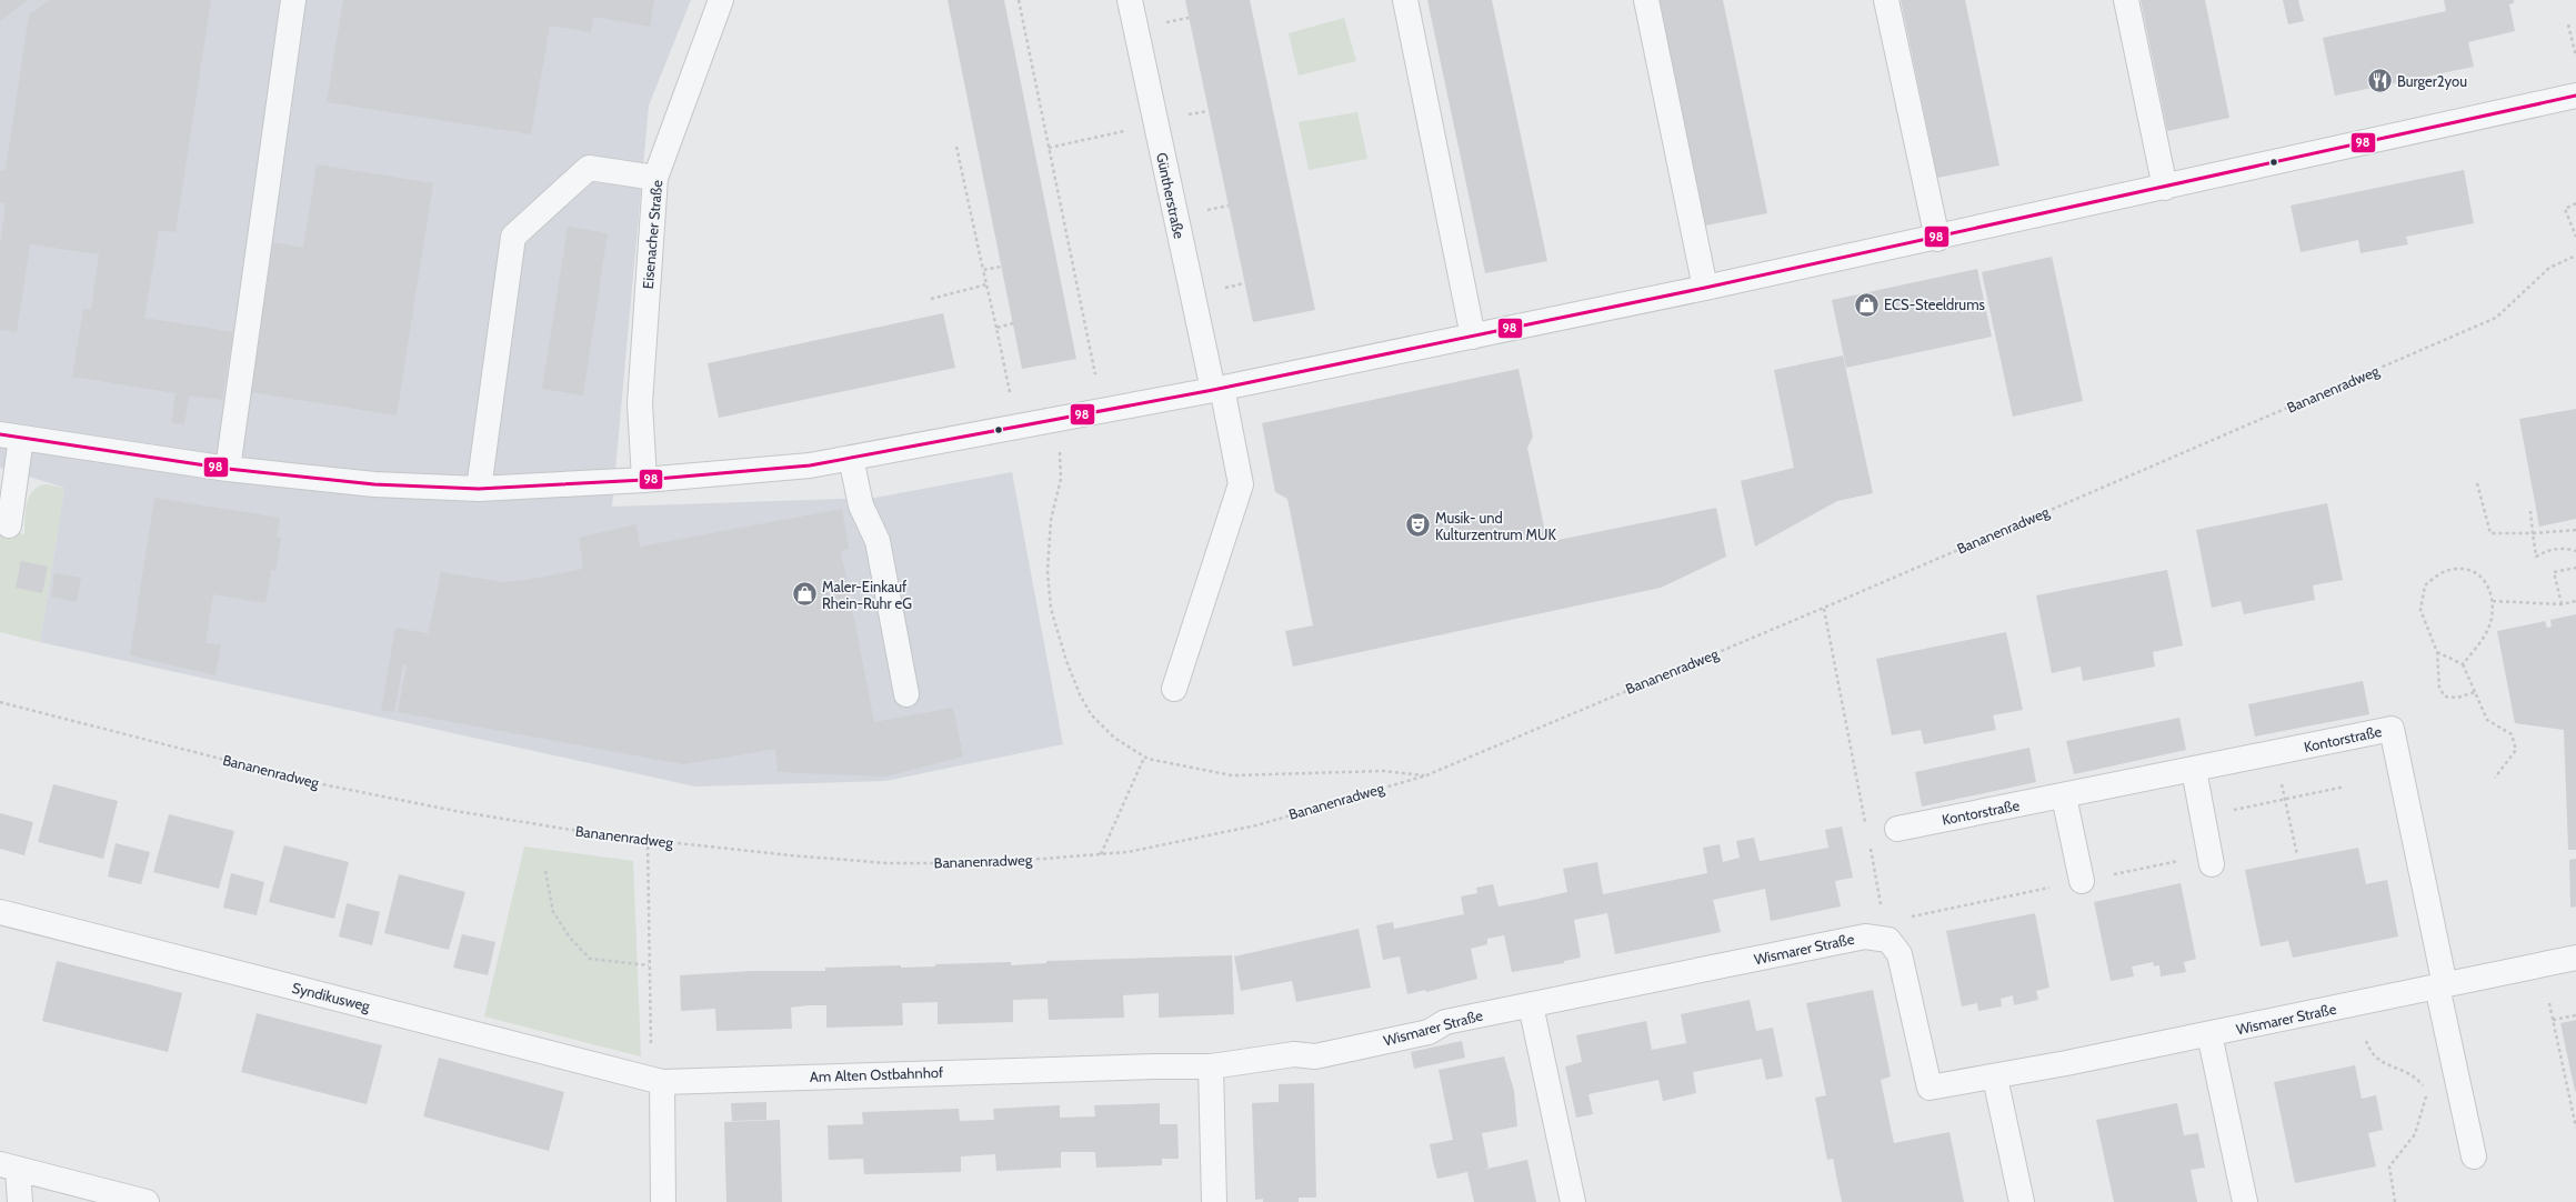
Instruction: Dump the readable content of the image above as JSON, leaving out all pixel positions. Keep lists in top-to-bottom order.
{
  "streets": {
    "street": [
      "Güntherstraße",
      "Eisenacher Straße",
      "Kontorstraße",
      "Wismarer Straße",
      "Syndikusweg",
      "Am Alten Ostbahnhof"
    ],
    "path": ["Bananenradweg"]
  },
  "crossings": [
    ["Kontorstraße", "Wismarer Straße"],
    ["Wismarer Straße", "Am Alten Ostbahnhof"],
    ["Syndikusweg", "Am Alten Ostbahnhof"]
  ],
  "places": {
    "restaurant": ["Burger2you"],
    "shop": ["ECS-Steeldrums", "Maler-Einkauf Rhein-Ruhr eG"],
    "theatre": ["Musik- und Kulturzentrum MUK"]
  },
  "lines": ["transit line 98"]
}
